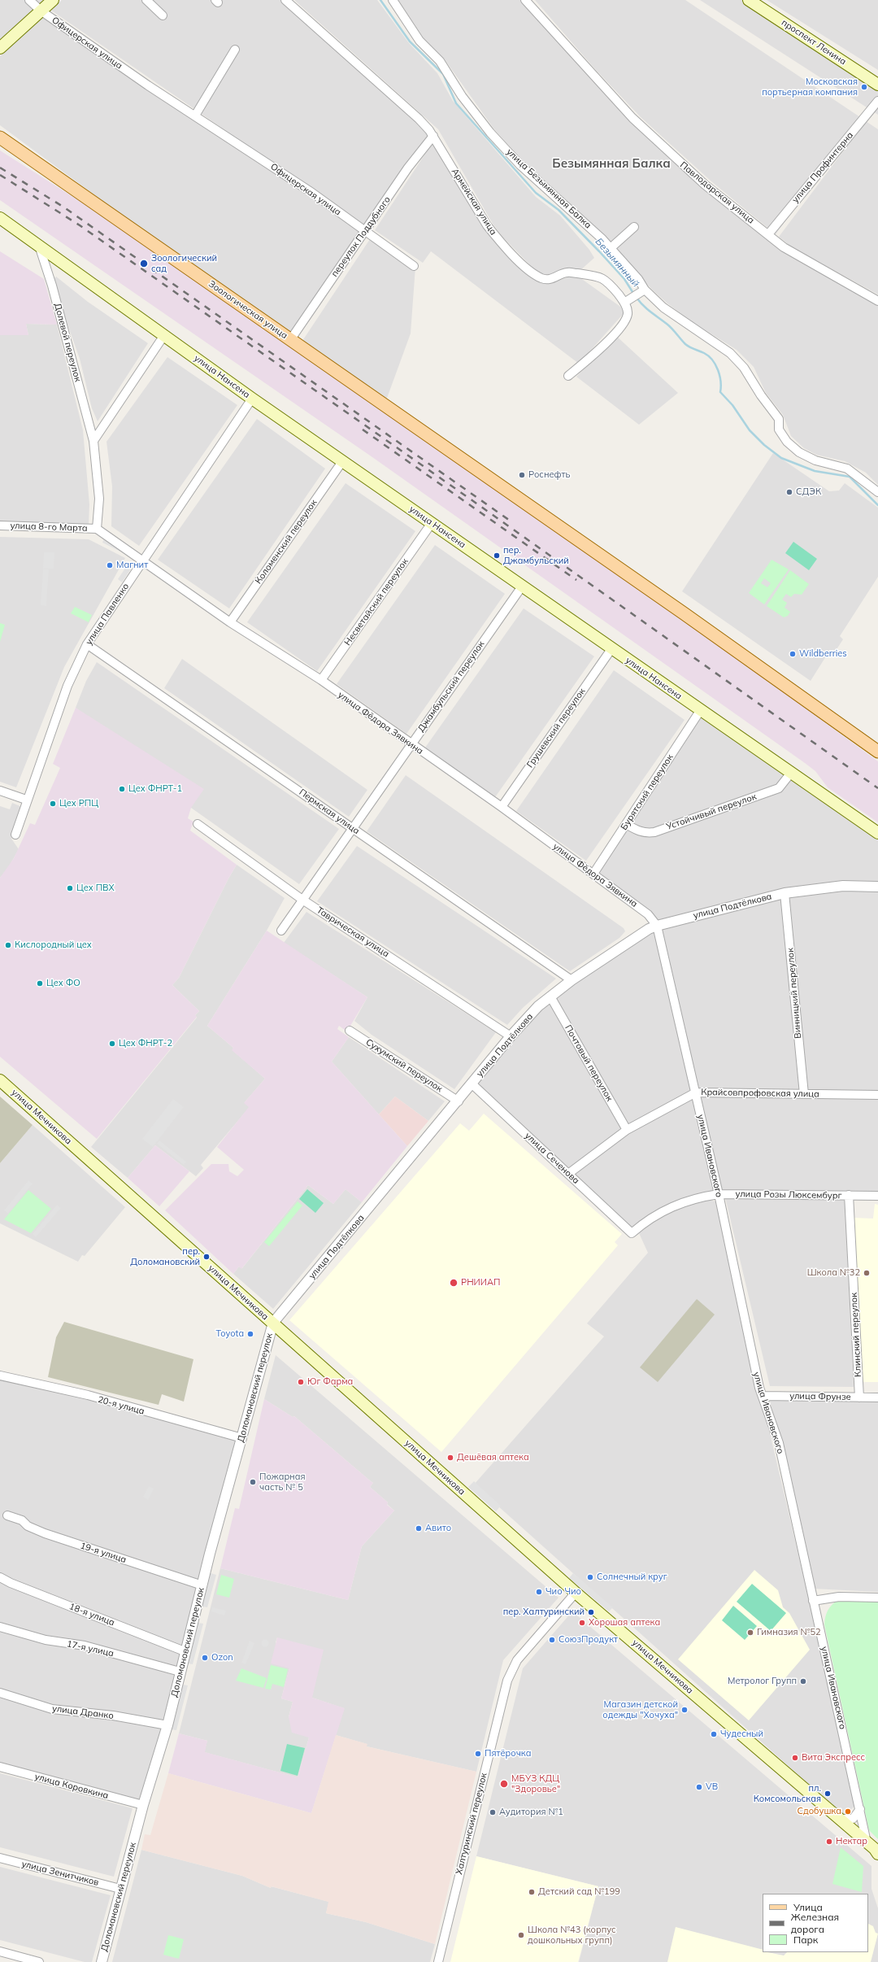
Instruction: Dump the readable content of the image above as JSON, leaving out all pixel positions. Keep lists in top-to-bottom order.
{
  "streets": {
    "main road": [
      "проспект Ленина",
      "Зоологическая улица",
      "улица Нансена",
      "улица Мечникова"
    ],
    "street": [
      "Офицерская улица",
      "улица Профинтерна",
      "улица Безымянная Балка",
      "Павлодарская улица",
      "Армейская улица",
      "переулок Поддубного",
      "Долевой переулок",
      "улица 8-го Марта",
      "Коломенский переулок",
      "Несветайский переулок",
      "улица Павленко",
      "Джамбульский переулок",
      "улица Фёдора Зявкина",
      "Грушевский переулок",
      "Бурятский переулок",
      "Пермская улица",
      "Устойчивый переулок",
      "улица Подтёлкова",
      "Таврическая улица",
      "Винницкий переулок",
      "Почтовый переулок",
      "Сухумский переулок",
      "Крайсовпрофовская улица",
      "улица Ивановского",
      "улица Сеченова",
      "улица Розы Люксембург",
      "Клинский переулок",
      "Доломановский переулок",
      "улица Фрунзе",
      "20-я улица",
      "19-я улица",
      "18-я улица",
      "17-я улица",
      "улица Дранко",
      "улица Коровкина",
      "Халтуринский переулок",
      "улица Зенитчиков"
    ]
  },
  "crossings": [
    ["Офицерская улица", "переулок Поддубного"],
    ["улица Профинтерна", "Павлодарская улица"],
    ["Армейская улица", "переулок Поддубного"],
    ["переулок Поддубного", "Зоологическая улица"],
    ["Долевой переулок", "улица Нансена"],
    ["Долевой переулок", "улица 8-го Марта"],
    ["Долевой переулок", "улица Фёдора Зявкина"],
    ["улица Нансена", "Коломенский переулок"],
    ["улица Нансена", "Несветайский переулок"],
    ["улица Нансена", "улица Павленко"],
    ["улица Нансена", "Джамбульский переулок"],
    ["улица Нансена", "Грушевский переулок"],
    ["улица Нансена", "Бурятский переулок"],
    ["улица Нансена", "Устойчивый переулок"],
    ["улица 8-го Марта", "улица Фёдора Зявкина"],
    ["Коломенский переулок", "улица Фёдора Зявкина"],
    ["Несветайский переулок", "улица Фёдора Зявкина"],
    ["улица Павленко", "улица Фёдора Зявкина"],
    ["улица Павленко", "Пермская улица"],
    ["Джамбульский переулок", "улица Фёдора Зявкина"],
    ["Джамбульский переулок", "Пермская улица"],
    ["Джамбульский переулок", "Таврическая улица"],
    ["улица Фёдора Зявкина", "Грушевский переулок"],
    ["улица Фёдора Зявкина", "Бурятский переулок"],
    ["улица Фёдора Зявкина", "улица Подтёлкова"],
    ["улица Фёдора Зявкина", "улица Ивановского"],
    ["Бурятский переулок", "Устойчивый переулок"],
    ["Пермская улица", "улица Подтёлкова"],
    ["улица Подтёлкова", "Таврическая улица"],
    ["улица Подтёлкова", "Винницкий переулок"],
    ["улица Подтёлкова", "Почтовый переулок"],
    ["улица Подтёлкова", "Сухумский переулок"],
    ["улица Подтёлкова", "улица Мечникова"],
    ["улица Подтёлкова", "улица Ивановского"],
    ["улица Подтёлкова", "улица Сеченова"],
    ["улица Подтёлкова", "Доломановский переулок"],
    ["Винницкий переулок", "Крайсовпрофовская улица"],
    ["Почтовый переулок", "Крайсовпрофовская улица"],
    ["Крайсовпрофовская улица", "улица Ивановского"],
    ["Крайсовпрофовская улица", "улица Сеченова"],
    ["улица Мечникова", "улица Ивановского"],
    ["улица Мечникова", "Доломановский переулок"],
    ["улица Мечникова", "Халтуринский переулок"],
    ["улица Ивановского", "улица Розы Люксембург"],
    ["улица Ивановского", "улица Фрунзе"],
    ["улица Сеченова", "улица Розы Люксембург"],
    ["улица Розы Люксембург", "Клинский переулок"],
    ["Клинский переулок", "улица Фрунзе"],
    ["Доломановский переулок", "20-я улица"],
    ["Доломановский переулок", "19-я улица"],
    ["Доломановский переулок", "18-я улица"],
    ["Доломановский переулок", "17-я улица"],
    ["Доломановский переулок", "улица Дранко"],
    ["Доломановский переулок", "улица Коровкина"],
    ["Доломановский переулок", "улица Зенитчиков"]
  ],
  "districts": ["Безымянная Балка"],
  "water": ["Безымянный"],
  "places": [
    "Московская портьерная компания",
    "Зоологический сад",
    "Роснефть",
    "СДЭК",
    "пер. Джамбульский",
    "Магнит",
    "Wildberries",
    "Цех ФНРТ-1",
    "Цех РПЦ",
    "Цех ПВХ",
    "Кислородный цех",
    "Цех ФО",
    "Цех ФНРТ-2",
    "пер. Доломановский",
    "Школа №32",
    "РНИИАП",
    "Toyota",
    "Юг Фарма",
    "Дешёвая аптека",
    "Пожарная часть № 5",
    "Авито",
    "Солнечный круг",
    "Чио Чио",
    "пер. Халтуринский",
    "Хорошая аптека",
    "Гимназия №52",
    "СоюзПродукт",
    "Ozon",
    "Метролог Групп",
    "Магазин детской одежды \"Хочуха\"",
    "Чудесный",
    "Пятёрочка",
    "Вита Экспресс",
    "МБУЗ КДЦ \"Здоровье\"",
    "VB",
    "пл. Комсомольская",
    "Сдобушка",
    "Аудитория №1",
    "Нектар",
    "Детский сад №199",
    "Школа №43 (корпус дошкольных групп)"
  ],
  "legend": ["Улица", "Железная дорога", "Парк"]
}
